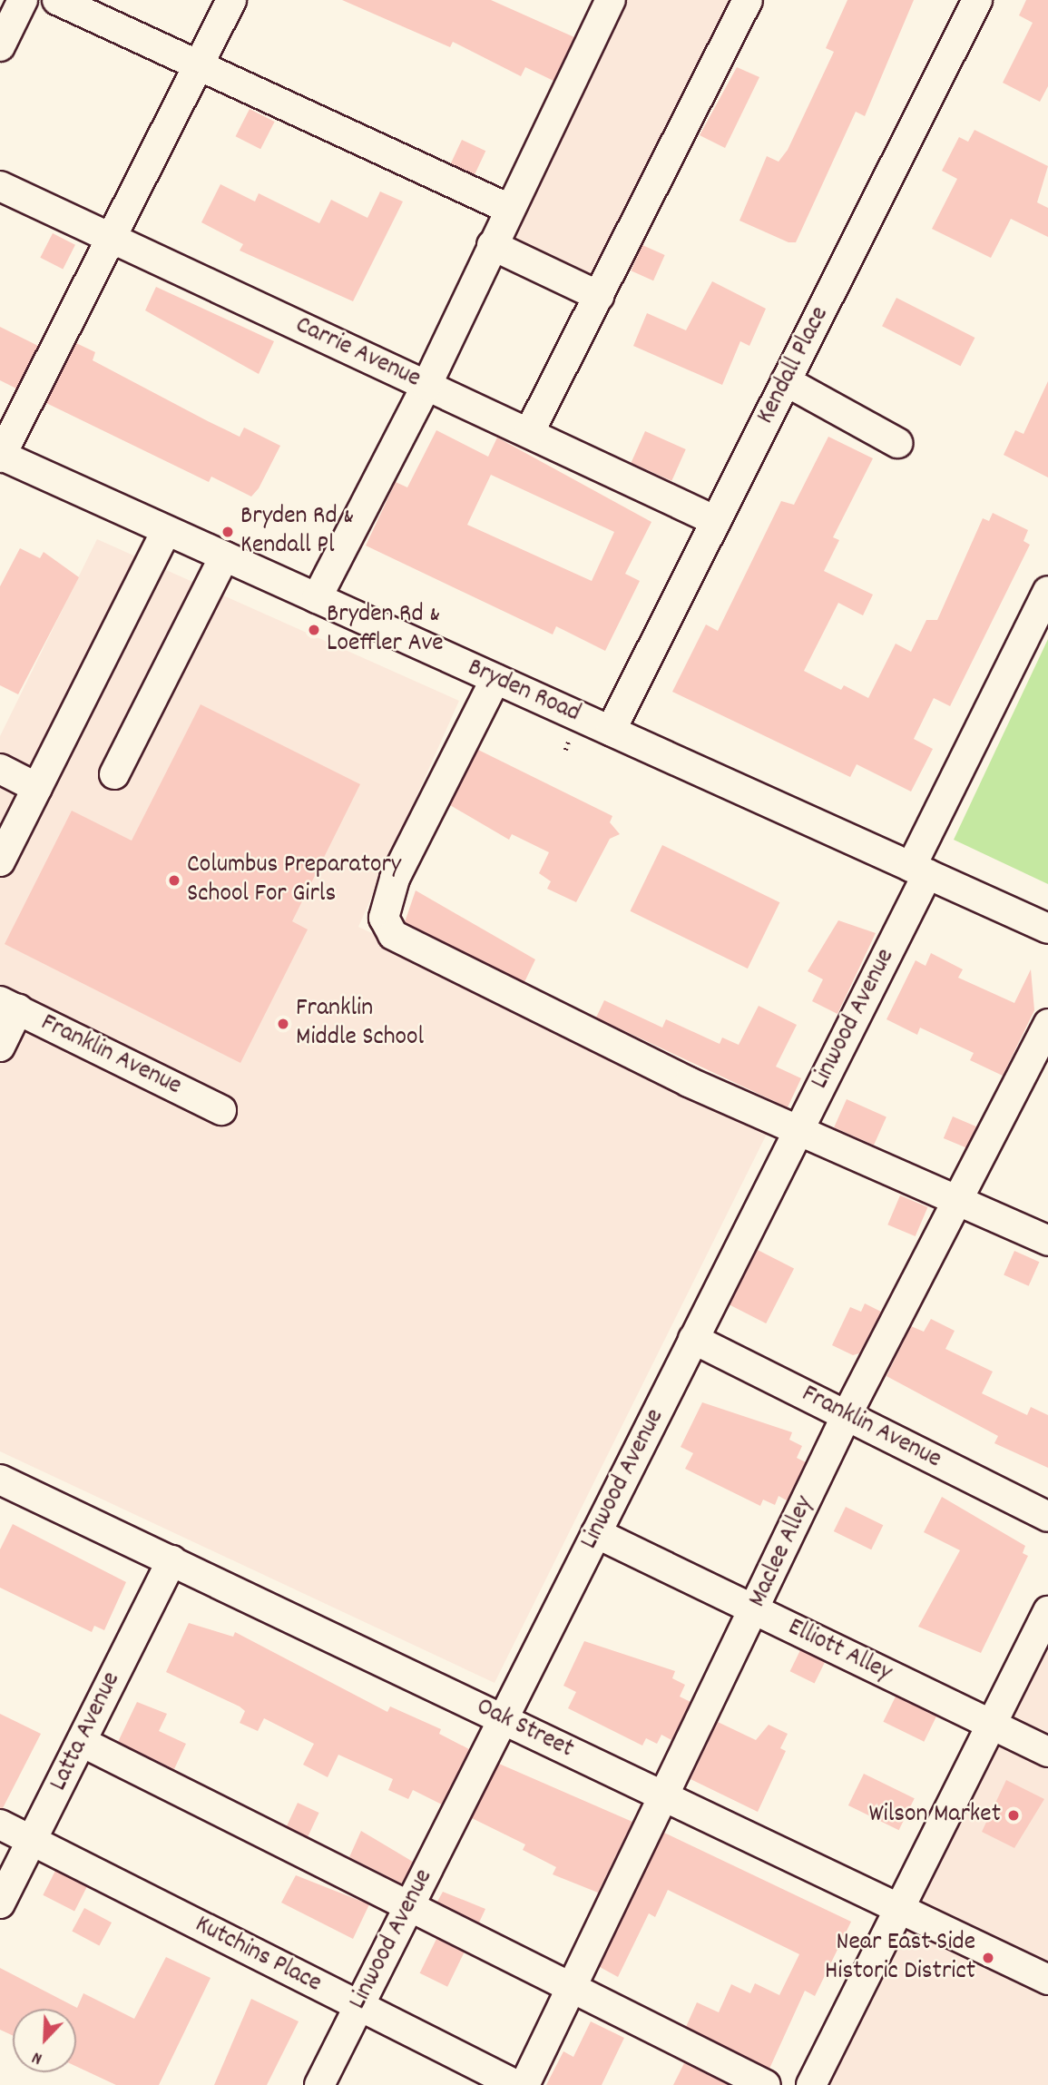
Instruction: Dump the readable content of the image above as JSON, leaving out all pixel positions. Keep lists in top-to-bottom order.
{
  "streets": {
    "street": [
      "Carrie Avenue",
      "Kendall Place",
      "Bryden Road",
      "Linwood Avenue",
      "Franklin Avenue",
      "Maclee Alley",
      "Elliott Alley",
      "Oak Street",
      "Latta Avenue",
      "Kutchins Place"
    ]
  },
  "crossings": [
    ["Carrie Avenue", "Kendall Place"],
    ["Kendall Place", "Bryden Road"],
    ["Bryden Road", "Linwood Avenue"],
    ["Linwood Avenue", "Franklin Avenue"],
    ["Linwood Avenue", "Elliott Alley"],
    ["Linwood Avenue", "Oak Street"],
    ["Linwood Avenue", "Kutchins Place"],
    ["Franklin Avenue", "Maclee Alley"],
    ["Maclee Alley", "Elliott Alley"],
    ["Maclee Alley", "Oak Street"],
    ["Oak Street", "Latta Avenue"],
    ["Latta Avenue", "Kutchins Place"]
  ],
  "places": [
    "Bryden Rd & Kendall Pl",
    "Bryden Rd & Loeffler Ave",
    "Columbus Preparatory School For Girls",
    "Franklin Middle School",
    "Wilson Market",
    "Near East Side Historic District"
  ],
  "north": "bottom left"
}
